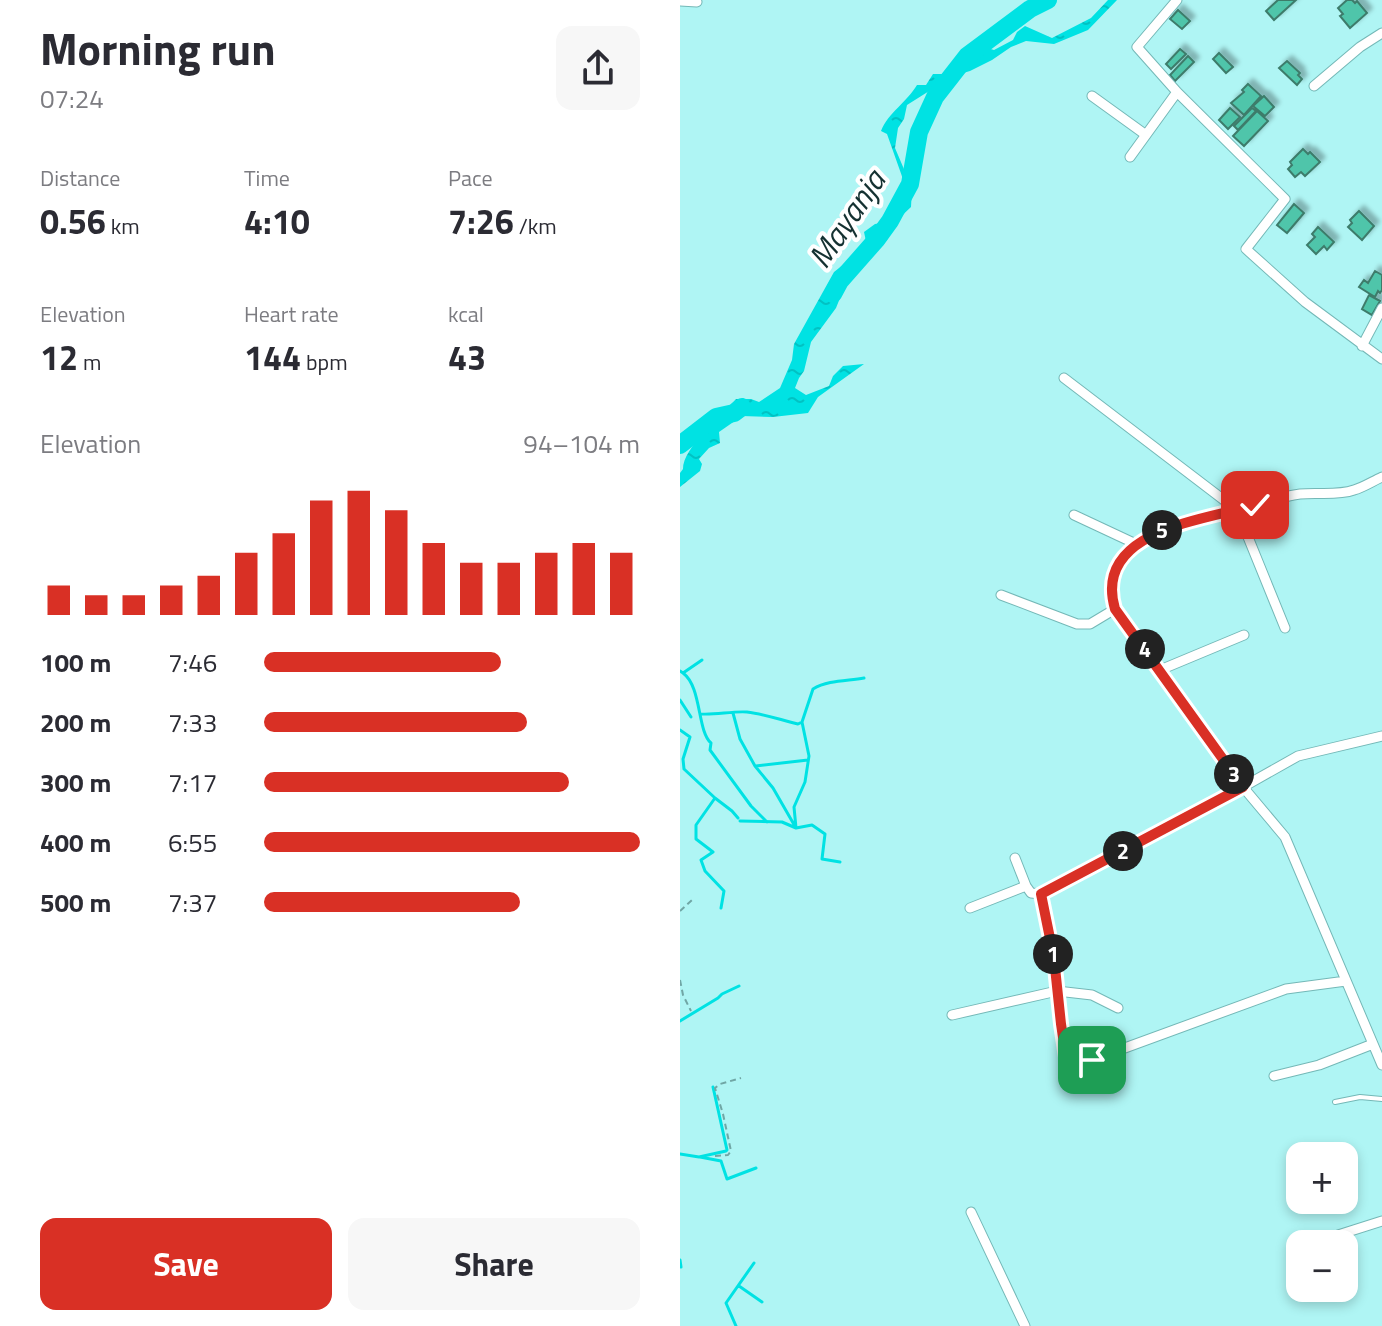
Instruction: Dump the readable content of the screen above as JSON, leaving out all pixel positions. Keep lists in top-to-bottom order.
{
  "water": ["Mayanja"],
  "page": {
    "heading": ["Morning run", "07:24"],
    "stats": [
      ["Distance", "0.56 km"],
      ["Time", "4:10"],
      ["Pace", "7:26 /km"],
      ["Elevation", "12 m"],
      ["Heart rate", "144 bpm"],
      ["kcal", "43"]
    ],
    "chart": ["Elevation", "94–104 m"],
    "pins": [
      "5",
      "4",
      "3",
      "2",
      "1"
    ],
    "list": [
      {
        "name": "100 m",
        "note": "7:46"
      },
      {
        "name": "200 m",
        "note": "7:33"
      },
      {
        "name": "300 m",
        "note": "7:17"
      },
      {
        "name": "400 m",
        "note": "6:55"
      },
      {
        "name": "500 m",
        "note": "7:37"
      }
    ],
    "map_buttons": ["+", "−"],
    "buttons": ["Save", "Share"]
  }
}
